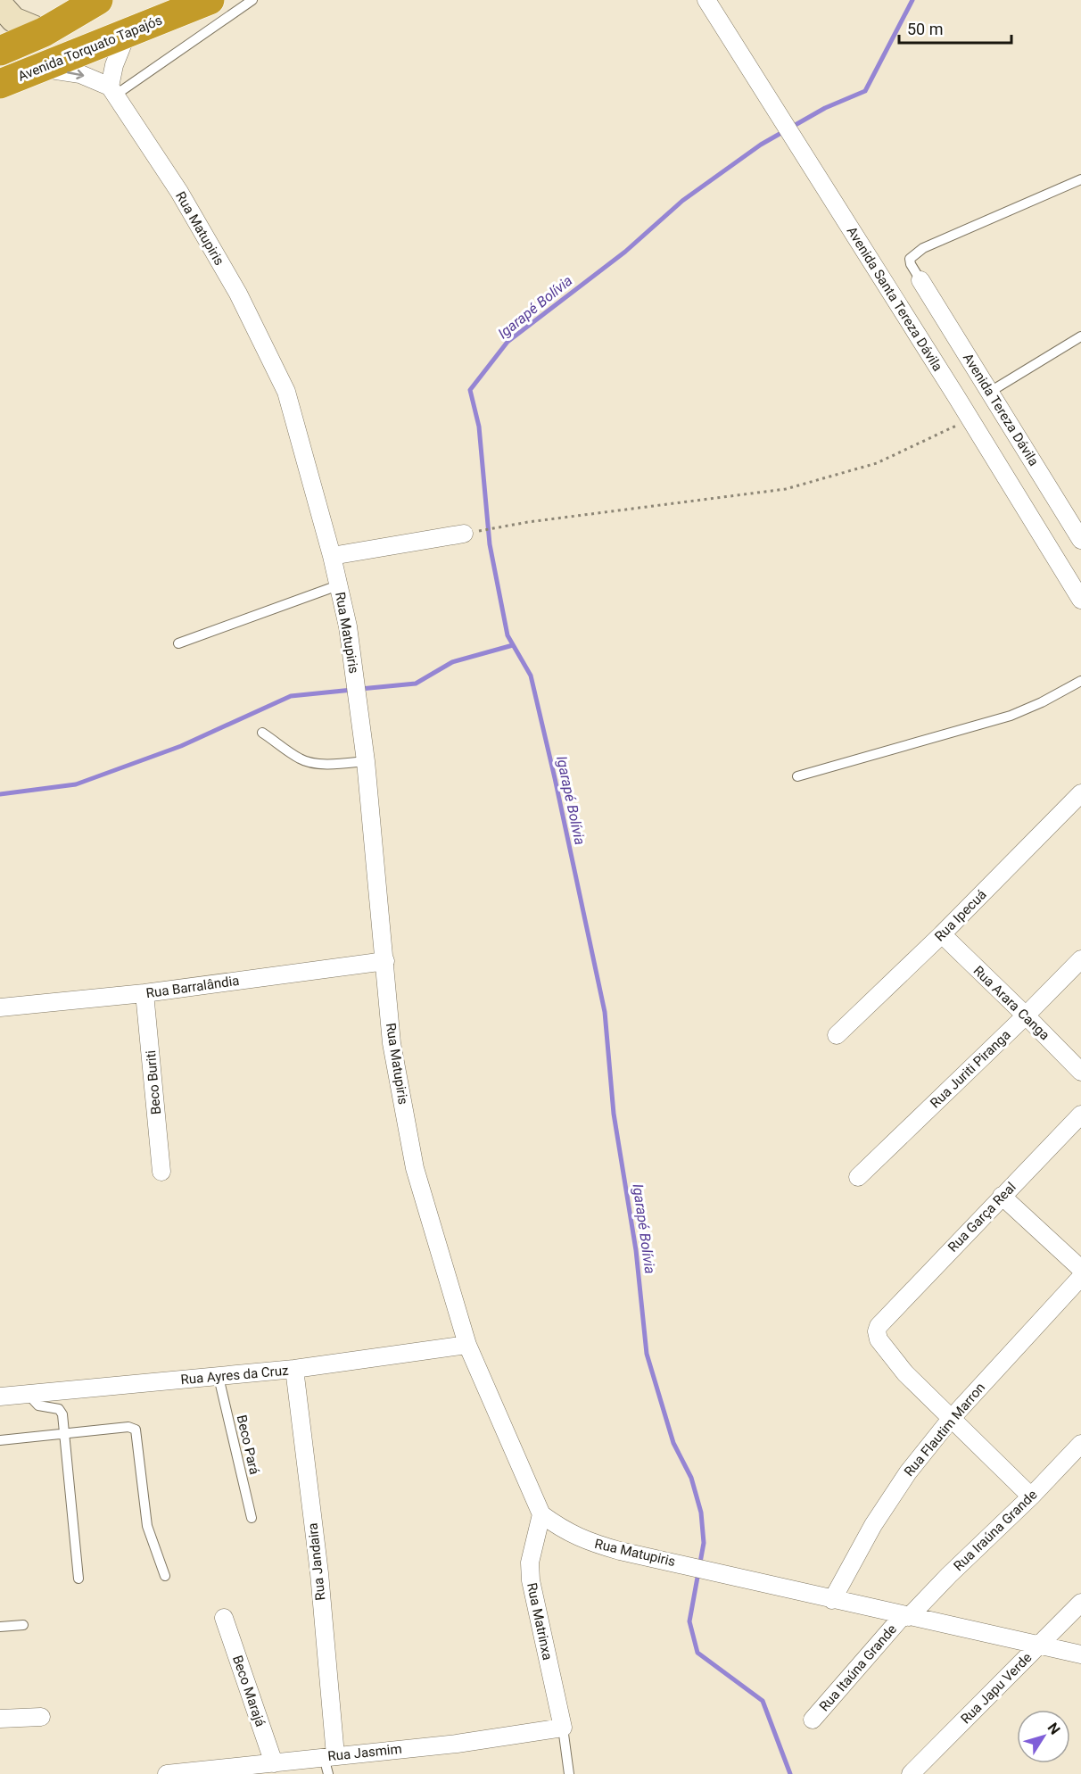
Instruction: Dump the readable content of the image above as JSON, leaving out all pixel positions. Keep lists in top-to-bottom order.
{
  "streets": {
    "highway": ["Avenida Torquato Tapajós"],
    "street": [
      "Rua Matupiris",
      "Avenida Santa Tereza Dávila",
      "Avenida Tereza Dávila",
      "Rua Ipecuá",
      "Rua Barralândia",
      "Rua Arara Canga",
      "Rua Juriti Piranga",
      "Beco Buriti",
      "Rua Garça Real",
      "Rua Ayres da Cruz",
      "Rua Flautim Marron",
      "Rua Iraúna Grande",
      "Rua Jandaira",
      "Rua Matrinxa",
      "Rua Itaúna Grande",
      "Rua Japu Verde",
      "Beco Marajá",
      "Rua Jasmim"
    ],
    "lane": ["Beco Pará"]
  },
  "crossings": [
    ["Rua Matupiris", "Rua Barralândia"],
    ["Rua Matupiris", "Rua Ayres da Cruz"],
    ["Rua Matupiris", "Rua Flautim Marron"],
    ["Rua Matupiris", "Rua Iraúna Grande"],
    ["Rua Matupiris", "Rua Matrinxa"],
    ["Rua Matupiris", "Rua Itaúna Grande"],
    ["Rua Matupiris", "Rua Japu Verde"],
    ["Rua Ipecuá", "Rua Arara Canga"],
    ["Rua Barralândia", "Beco Buriti"],
    ["Rua Arara Canga", "Rua Juriti Piranga"],
    ["Rua Garça Real", "Rua Flautim Marron"],
    ["Rua Ayres da Cruz", "Beco Pará"],
    ["Rua Ayres da Cruz", "Rua Jandaira"],
    ["Rua Iraúna Grande", "Rua Itaúna Grande"],
    ["Rua Jandaira", "Rua Jasmim"],
    ["Rua Matrinxa", "Rua Jasmim"],
    ["Beco Marajá", "Rua Jasmim"]
  ],
  "water": ["Igarapé Bolívia"],
  "scale_bar": "50 m",
  "north": "top right"
}
